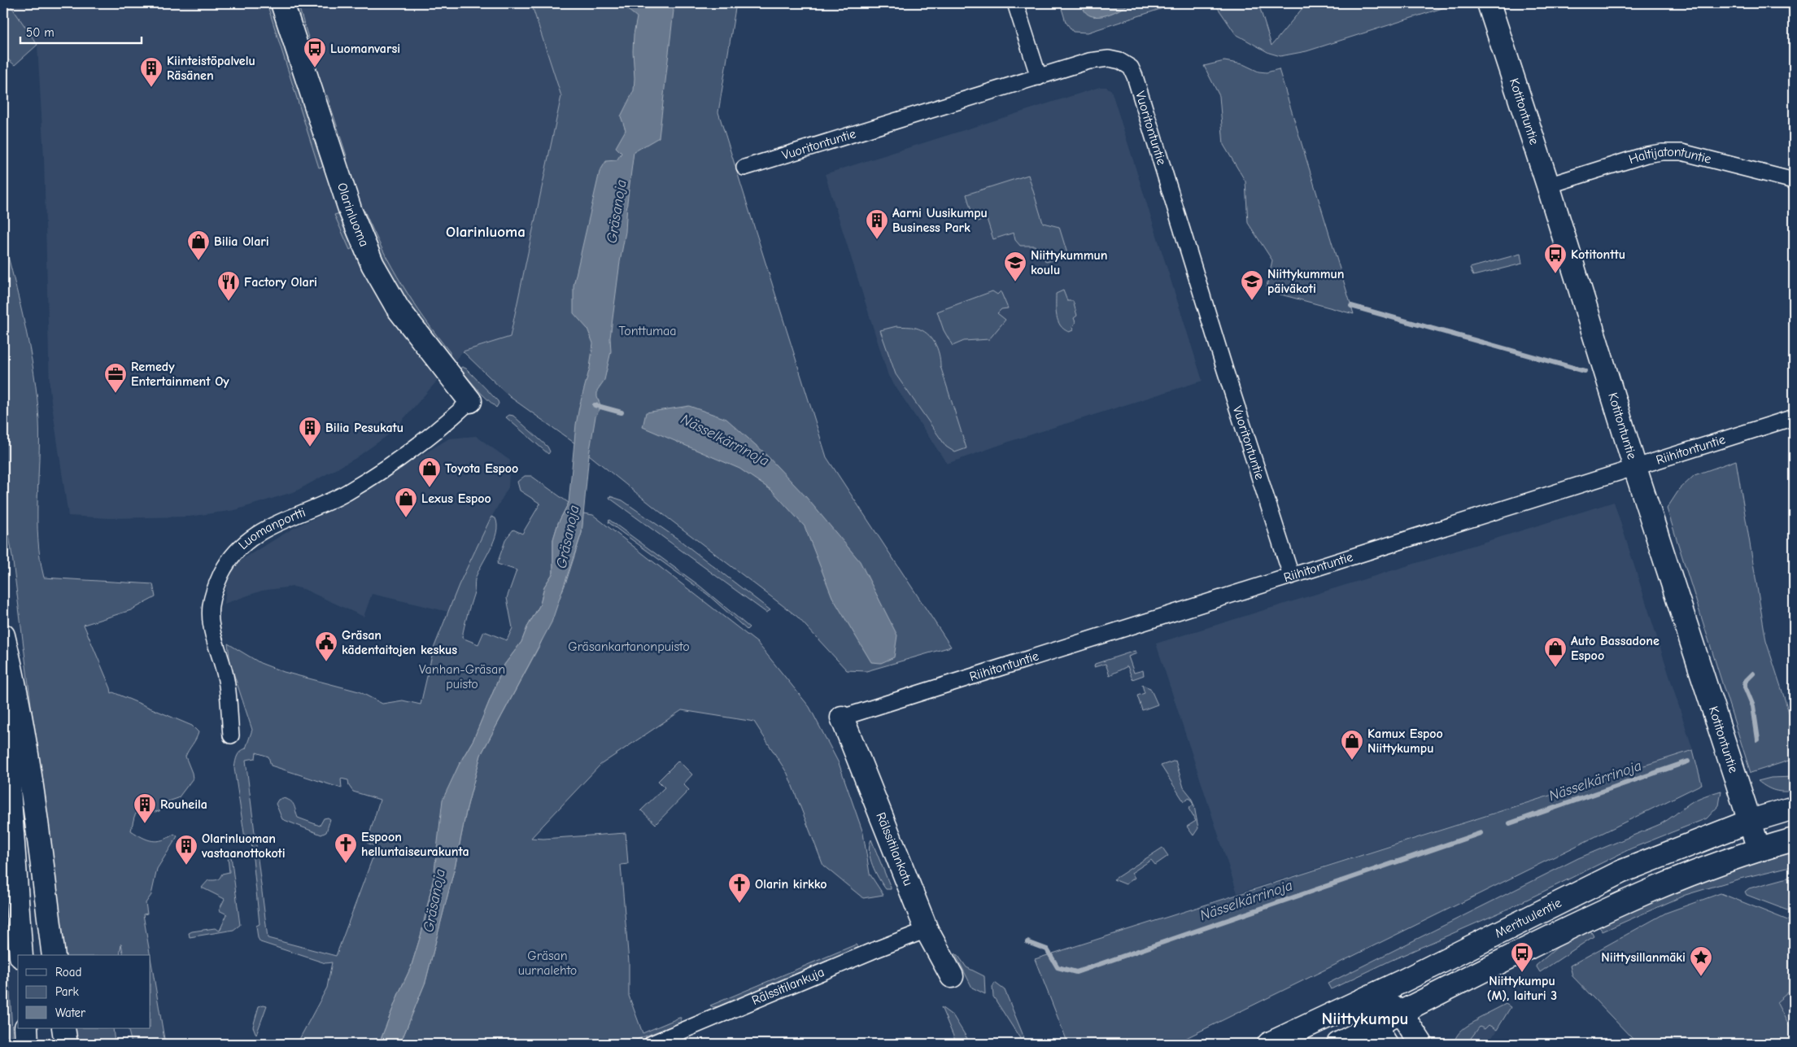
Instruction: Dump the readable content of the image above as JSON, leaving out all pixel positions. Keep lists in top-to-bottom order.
{
  "streets": {
    "main road": [
      "Kotitontuntie",
      "Olarinluoma",
      "Rälssitilankatu",
      "Merituulentie"
    ],
    "street": [
      "Vuoritontuntie",
      "Haltijatontuntie",
      "Riihitontuntie",
      "Luomanportti",
      "Rälssitilankuja"
    ]
  },
  "crossings": [
    ["Kotitontuntie", "Haltijatontuntie"],
    ["Kotitontuntie", "Riihitontuntie"],
    ["Kotitontuntie", "Merituulentie"],
    ["Vuoritontuntie", "Riihitontuntie"],
    ["Olarinluoma", "Luomanportti"],
    ["Riihitontuntie", "Rälssitilankatu"],
    ["Rälssitilankatu", "Rälssitilankuja"]
  ],
  "districts": ["Olarinluoma", "Niittykumpu"],
  "water": ["Gräsanoja", "Nässelkärrinoja"],
  "parks": [
    "Tonttumaa",
    "Gräsankartanonpuisto",
    "Vanhan-Gräsan puisto",
    "Gräsan uurnalehto"
  ],
  "places": {
    "bus stop": ["Luomanvarsi", "Kotitonttu", "Niittykumpu (M), laituri 3"],
    "building": [
      "Kiinteistöpalvelu Räsänen",
      "Aarni Uusikumpu Business Park",
      "Bilia Pesukatu",
      "Rouheila",
      "Olarinluoman vastaanottokoti"
    ],
    "shop": [
      "Bilia Olari",
      "Toyota Espoo",
      "Lexus Espoo",
      "Auto Bassadone Espoo",
      "Kamux Espoo Niittykumpu"
    ],
    "school or university": ["Niittykummun koulu", "Niittykummun päiväkoti"],
    "restaurant": ["Factory Olari"],
    "office": ["Remedy Entertainment Oy"],
    "public building": ["Gräsan kädentaitojen keskus"],
    "church": ["Espoon helluntaiseurakunta", "Olarin kirkko"],
    "place": ["Niittysillanmäki"]
  },
  "legend": ["Road", "Park", "Water"],
  "scale_bar": "50 m"
}
